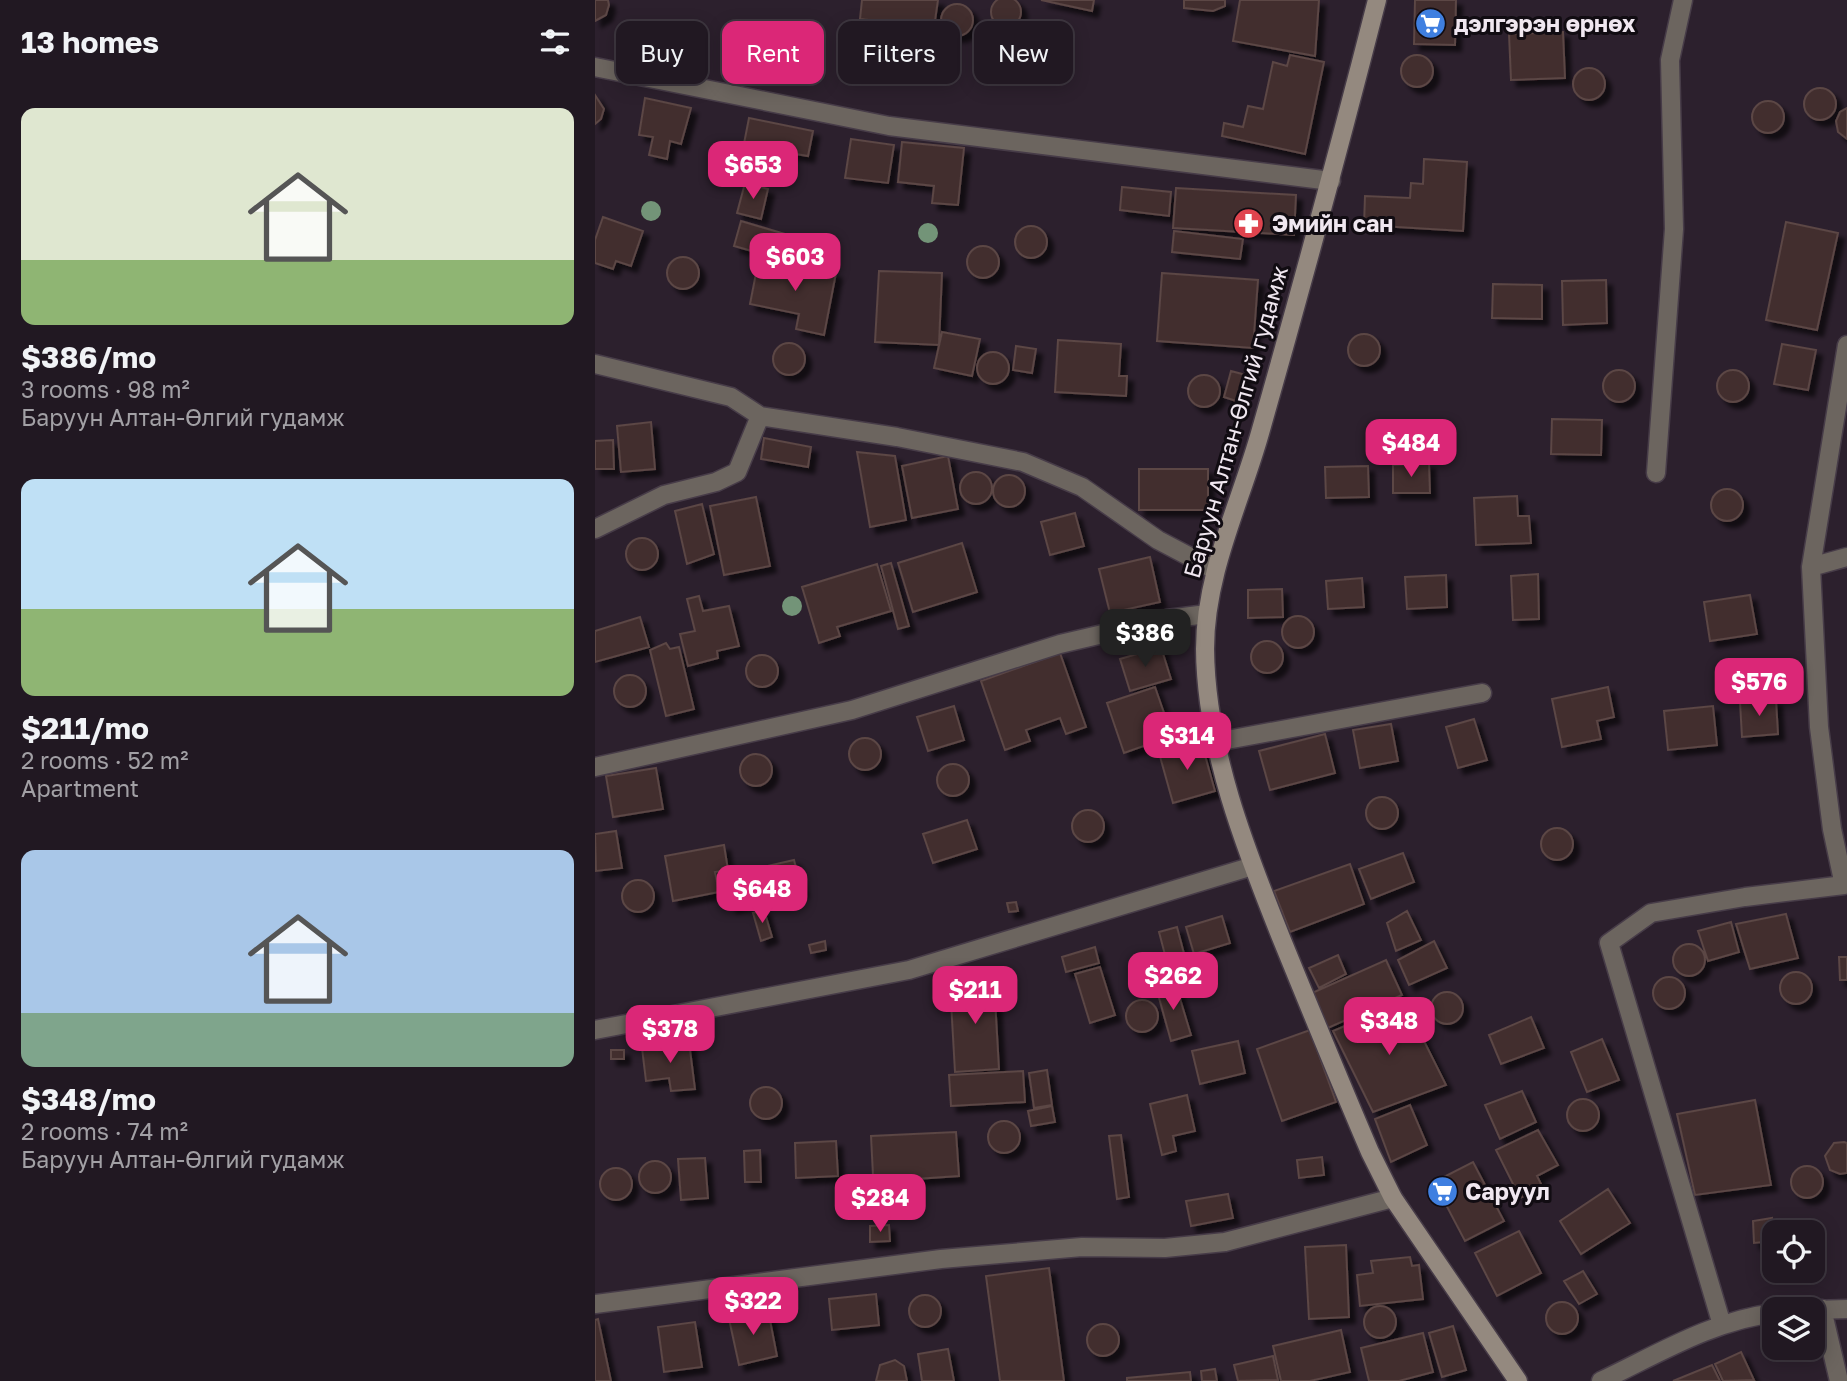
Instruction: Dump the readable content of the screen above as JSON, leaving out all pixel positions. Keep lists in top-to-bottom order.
{
  "streets": {
    "main road": ["Баруун Алтан-Өлгий гудамж"]
  },
  "places": {
    "supermarket": ["дэлгэрэн өрнөх", "Саруул"],
    "pharmacy": ["Эмийн сан"]
  },
  "page": {
    "heading": "13 homes",
    "chip": [
      "Buy",
      "Rent",
      "Filters",
      "New"
    ],
    "list": [
      {
        "name": "$386/mo",
        "note": "3 rooms · 98 m² · Баруун Алтан-Өлгий гудамж"
      },
      {
        "name": "$211/mo",
        "note": "2 rooms · 52 m² · Apartment"
      },
      {
        "name": "$348/mo",
        "note": "2 rooms · 74 m² · Баруун Алтан-Өлгий гудамж"
      }
    ],
    "price": [
      "$653",
      "$603",
      "$484",
      "$386",
      "$576",
      "$314",
      "$648",
      "$262",
      "$211",
      "$348",
      "$378",
      "$284",
      "$322"
    ]
  }
}
